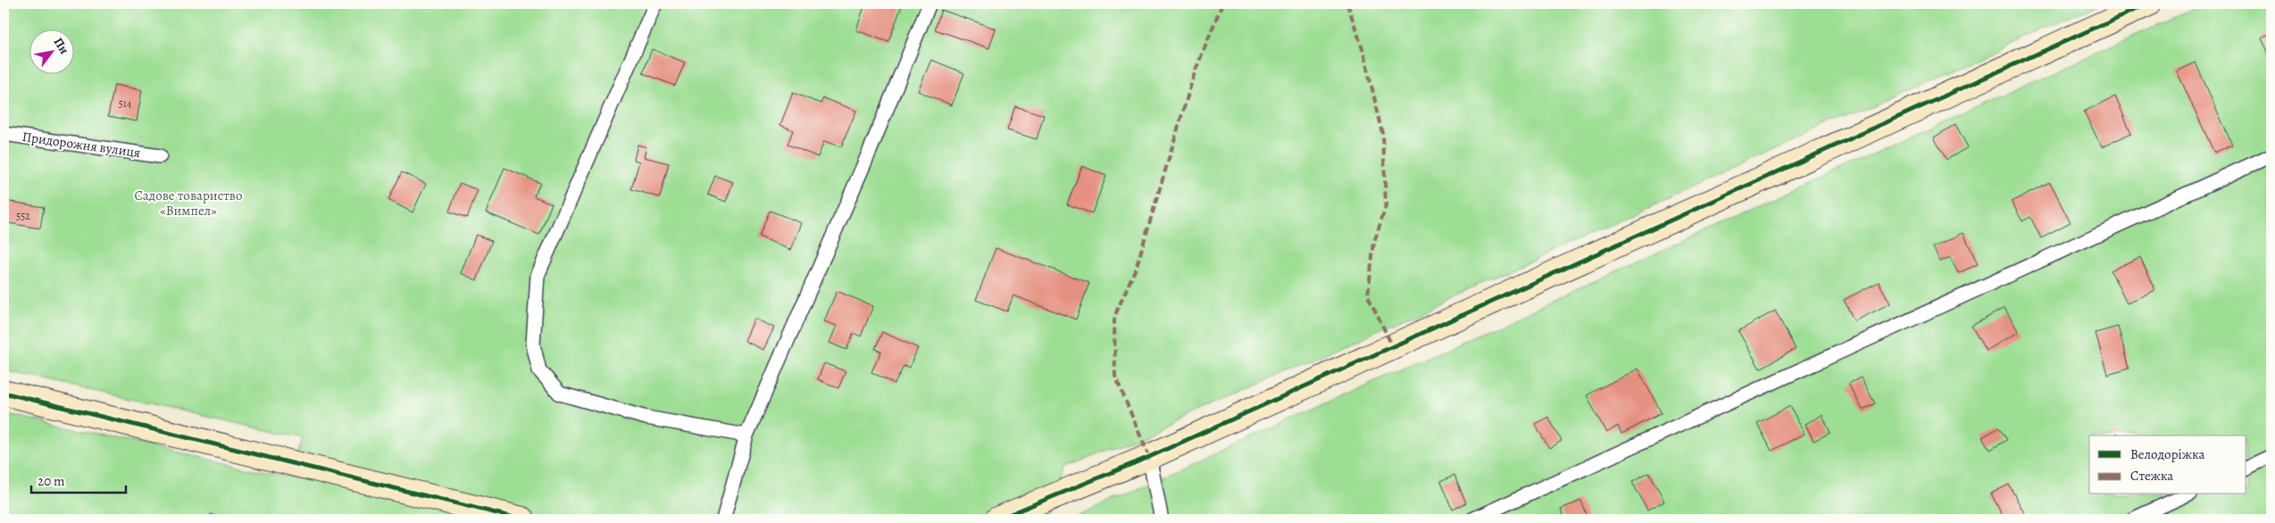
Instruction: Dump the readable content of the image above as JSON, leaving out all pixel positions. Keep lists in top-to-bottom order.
{
  "streets": {
    "lane": ["Придорожня вулиця"]
  },
  "parks": ["Садове товариство «Вимпел»"],
  "house_numbers": ["514", "552"],
  "legend": ["Велодоріжка", "Стежка"],
  "scale_bar": "20 m",
  "north": "top right"
}
